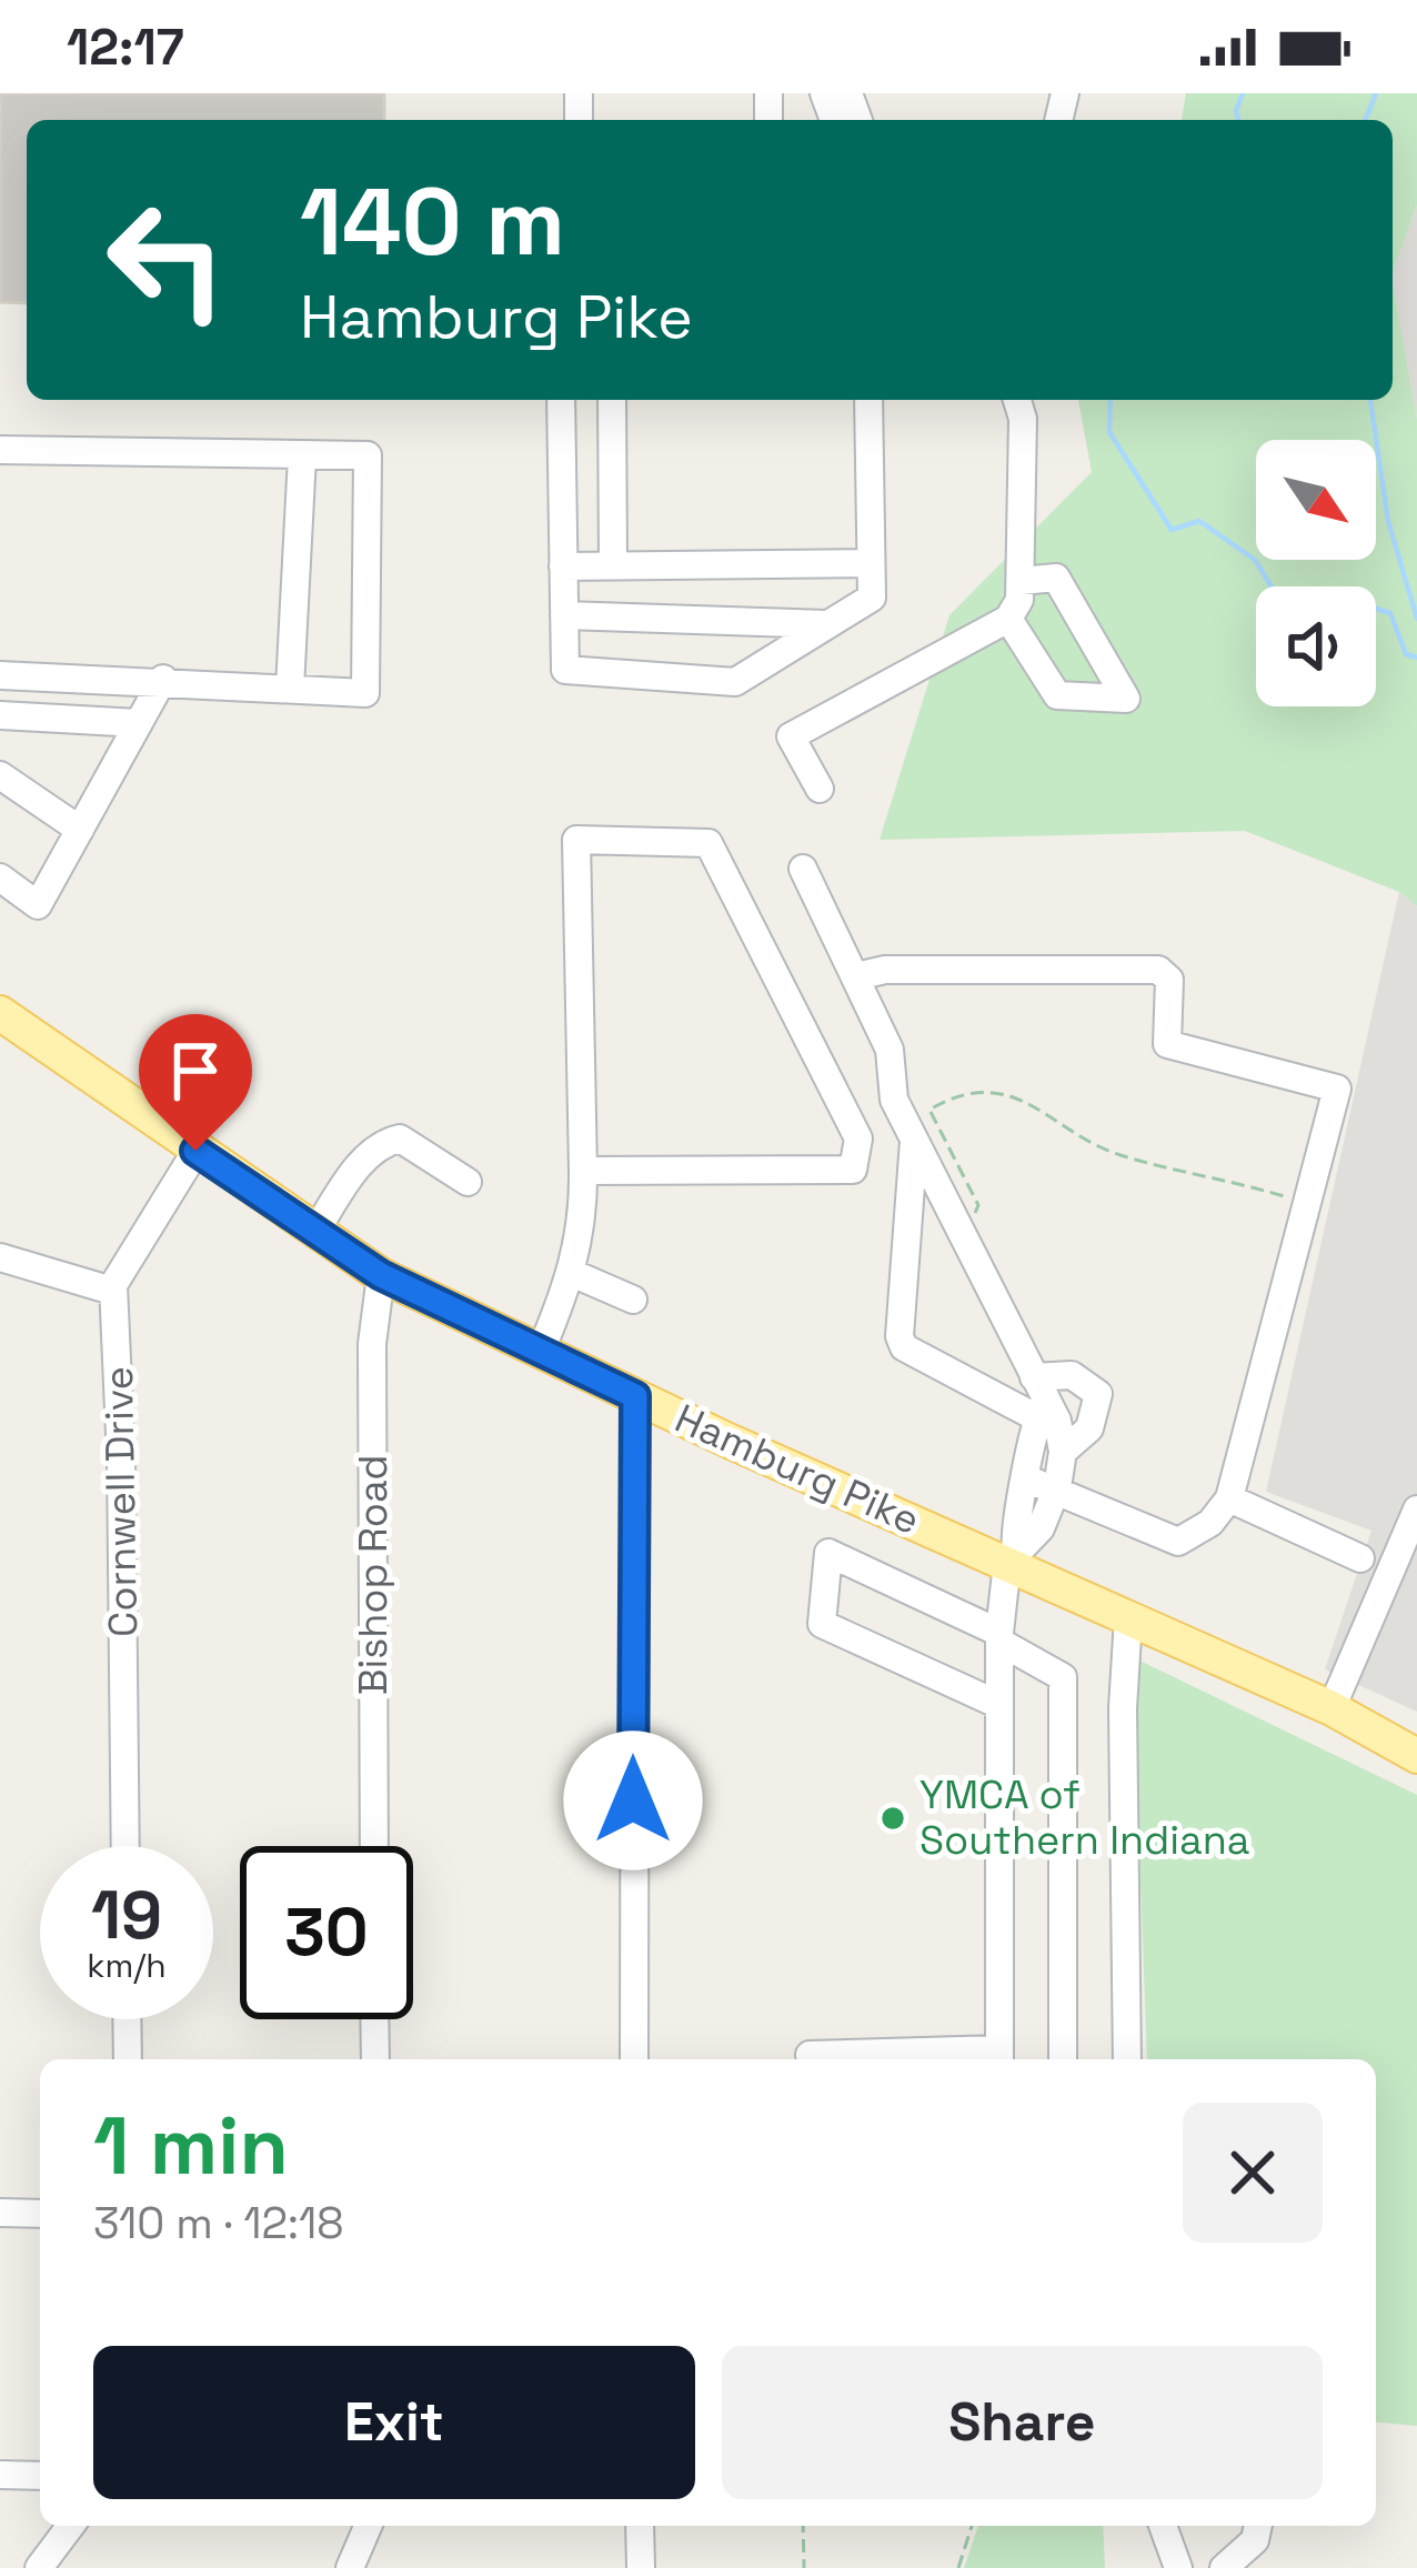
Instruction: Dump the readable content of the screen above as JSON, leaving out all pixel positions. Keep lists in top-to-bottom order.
{
  "streets": {
    "main road": ["Hamburg Pike"],
    "street": ["Cornwell Drive", "Bishop Road"]
  },
  "crossings": [
    ["Hamburg Pike", "Bishop Road"]
  ],
  "places": ["YMCA of Southern Indiana"],
  "north": "bottom right",
  "page": {
    "status": "12:17",
    "turn": ["140 m", "Hamburg Pike"],
    "speed": "19 km/h",
    "limit": "30",
    "heading": ["1 min", "310 m · 12:18"],
    "buttons": ["Exit", "Share"]
  }
}
